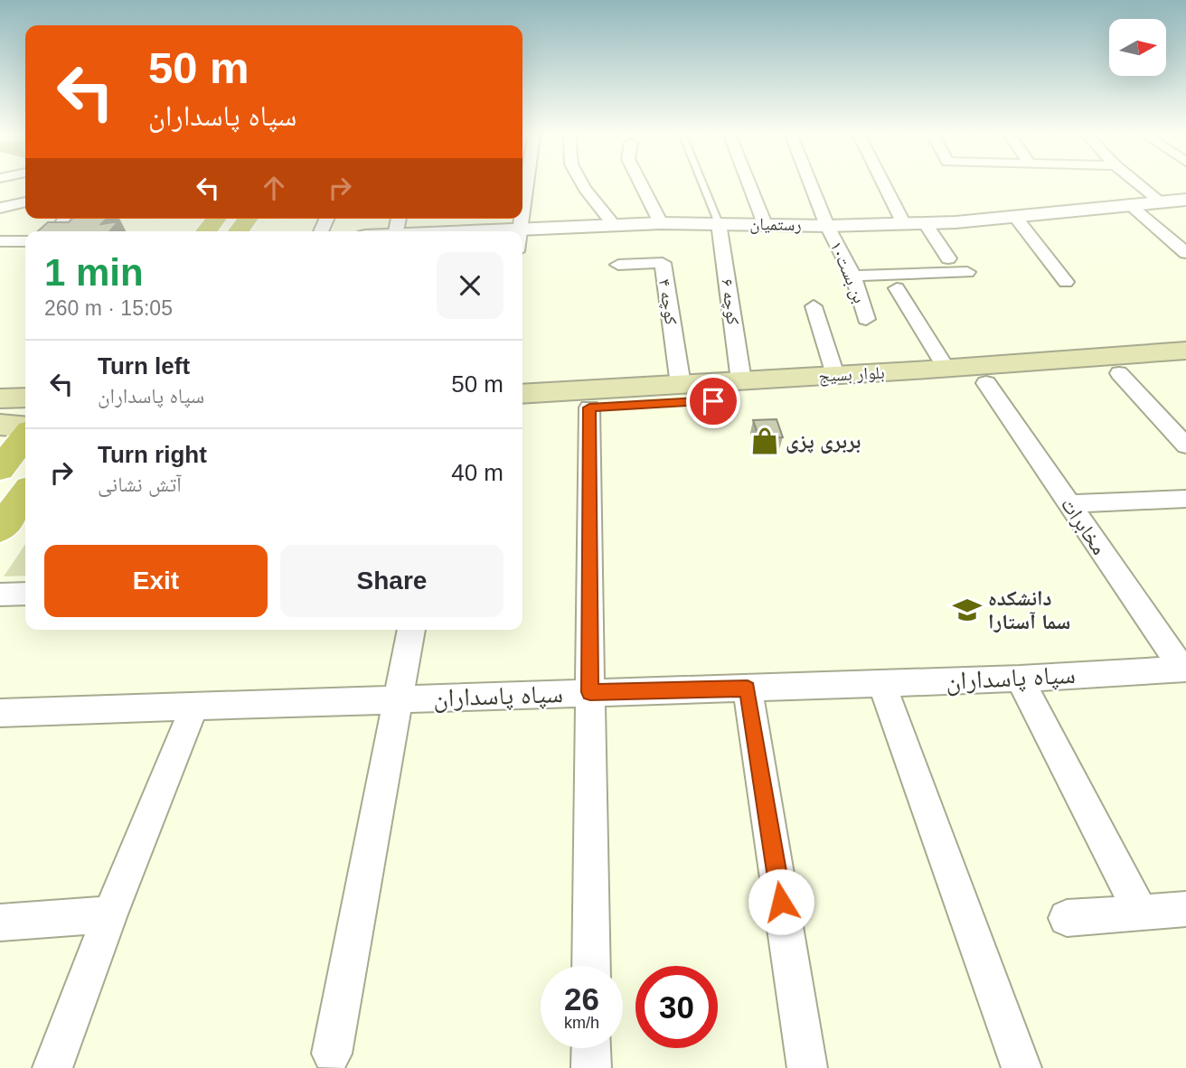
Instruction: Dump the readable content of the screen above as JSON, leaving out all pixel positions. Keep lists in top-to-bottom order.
{
  "streets": {
    "main road": ["بلوار بسیج"],
    "street": [
      "رستمیان",
      "بن بست۱۰",
      "کوچه ۴",
      "کوچه ۶",
      "مخابرات",
      "سپاه پاسداران"
    ]
  },
  "crossings": [
    ["رستمیان", "بن بست۱۰"],
    ["رستمیان", "کوچه ۶"],
    ["کوچه ۴", "بلوار بسیج"],
    ["کوچه ۶", "بلوار بسیج"],
    ["بلوار بسیج", "مخابرات"],
    ["مخابرات", "سپاه پاسداران"]
  ],
  "places": {
    "shop": ["بربری پزی"],
    "school or university": ["دانشکده سما آستارا"]
  },
  "north": "right",
  "page": {
    "turn": ["50 m", "سپاه پاسداران"],
    "heading": ["1 min", "260 m · 15:05"],
    "list": [
      {
        "name": "Turn left",
        "note": "سپاه پاسداران",
        "value": "50 m"
      },
      {
        "name": "Turn right",
        "note": "آتش نشانی",
        "value": "40 m"
      }
    ],
    "buttons": ["Exit", "Share"],
    "speed": "26 km/h",
    "limit": "30"
  }
}
